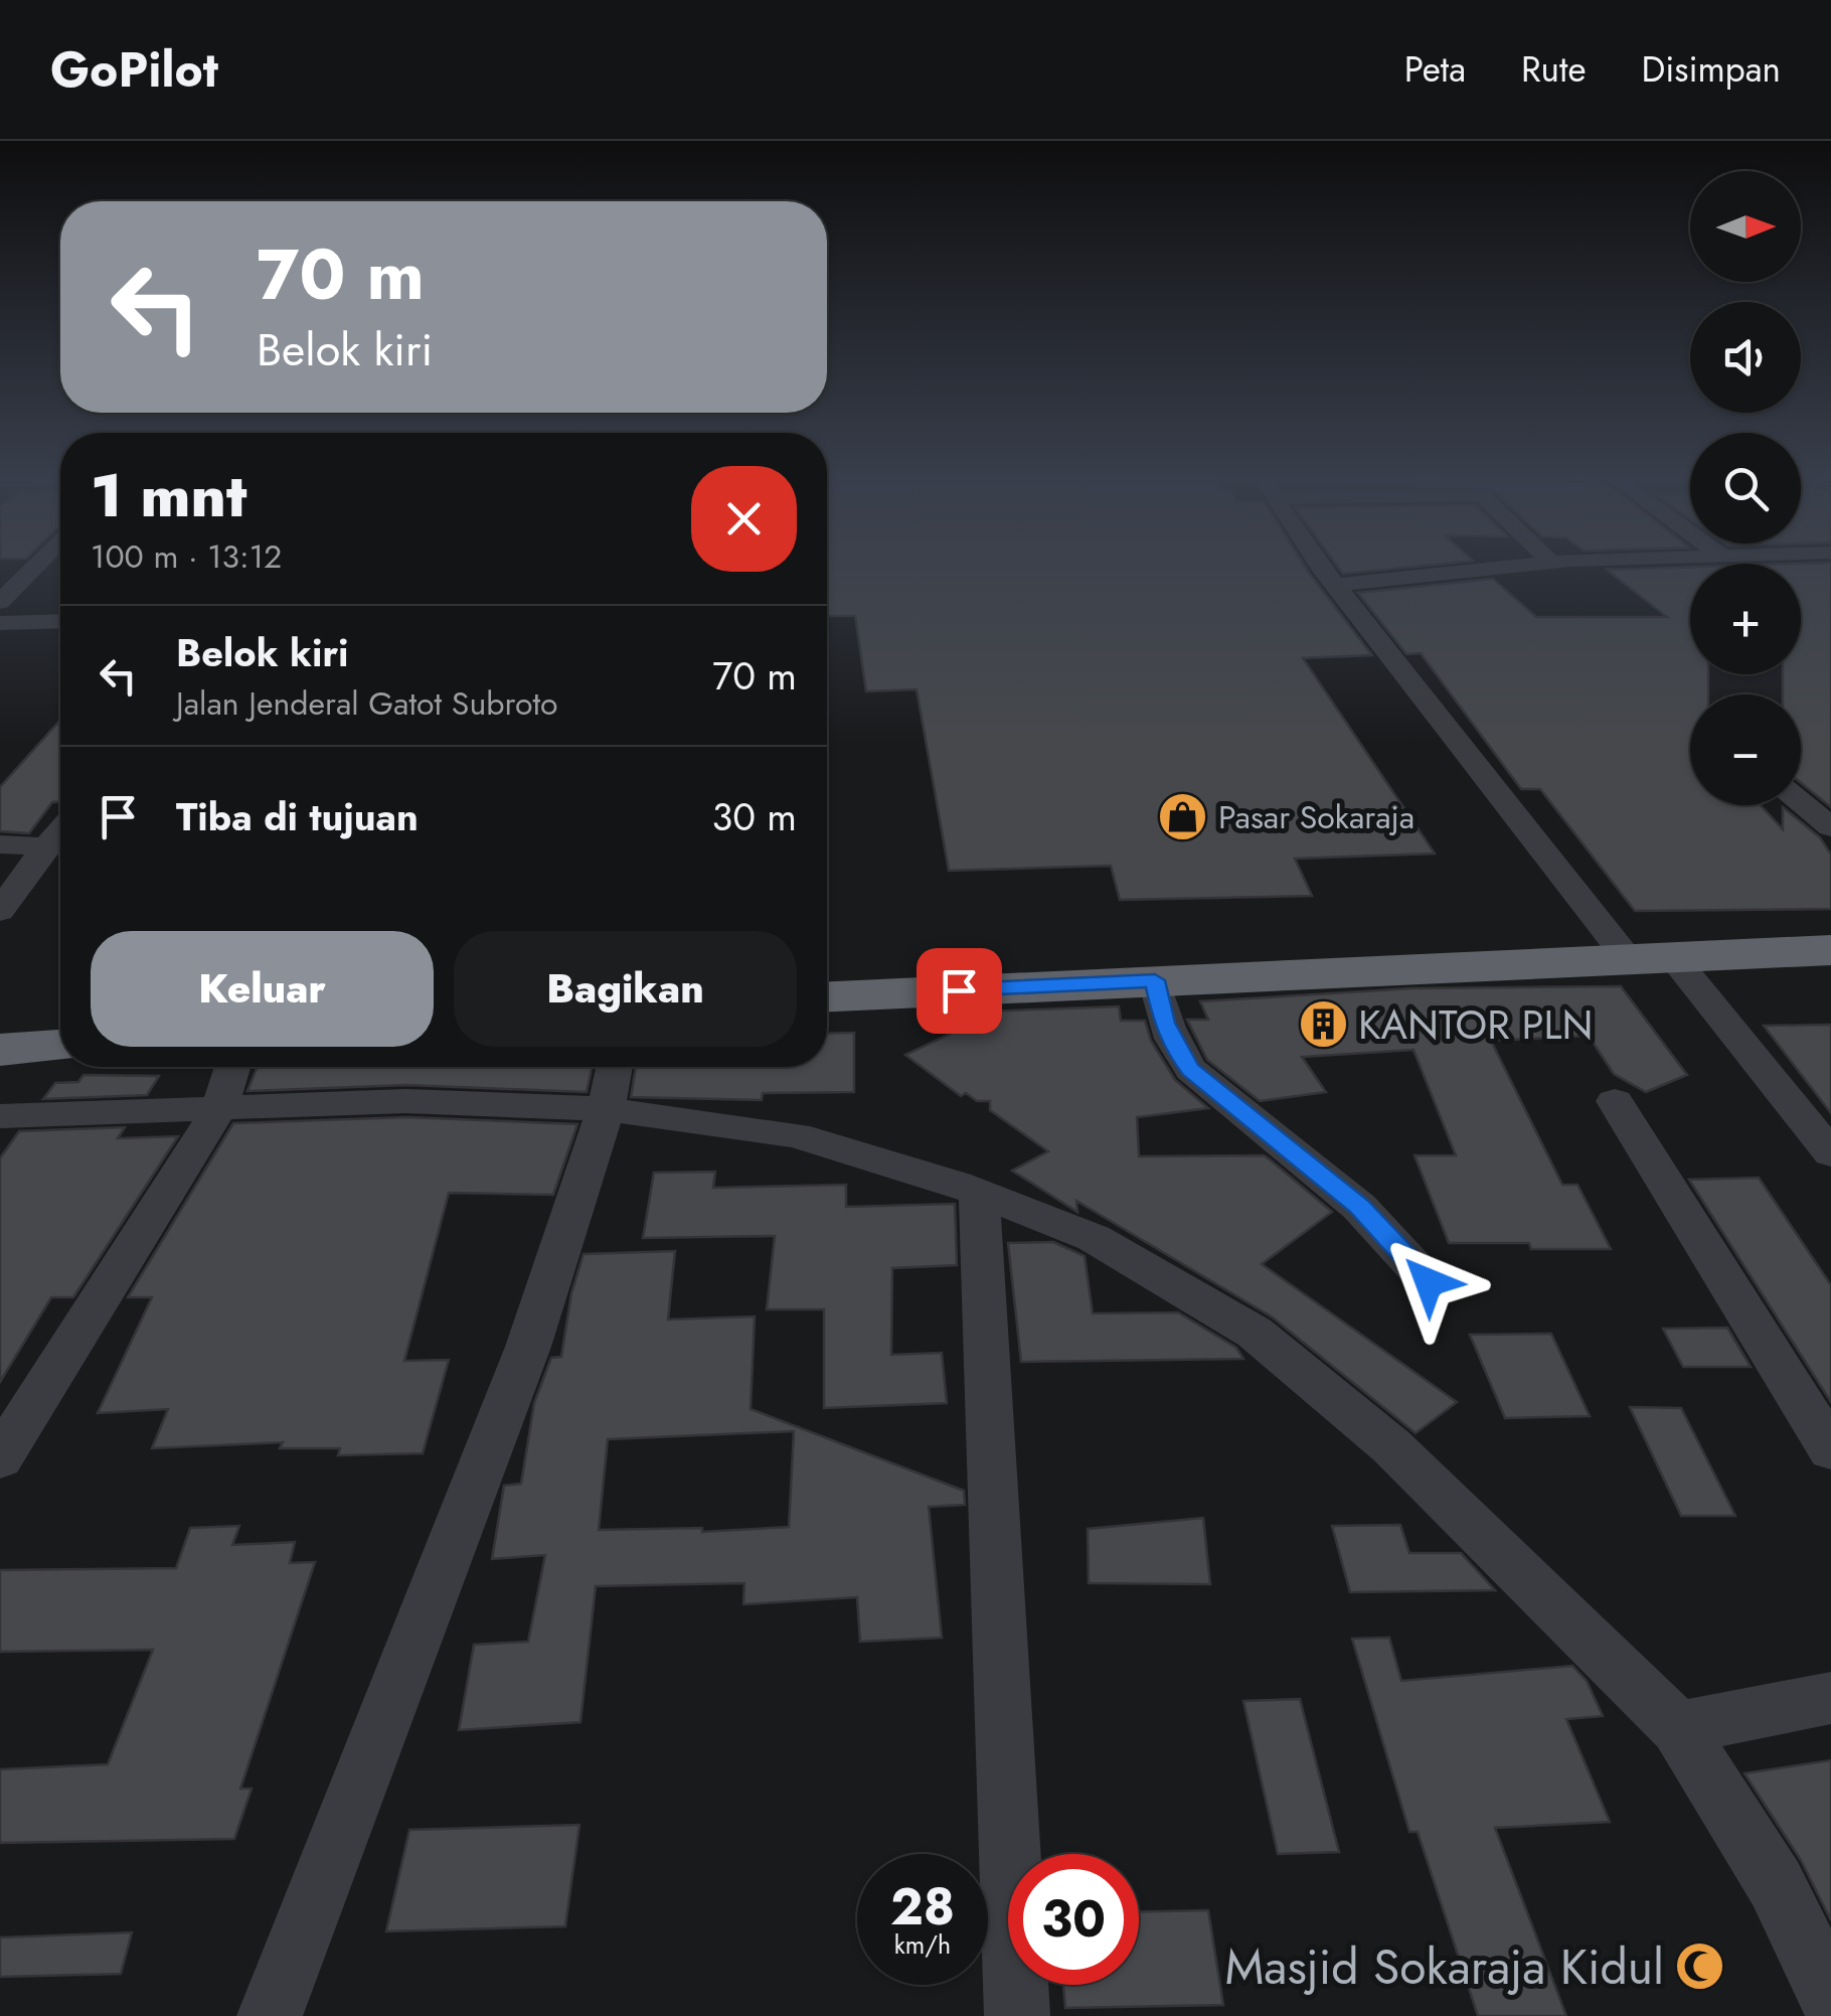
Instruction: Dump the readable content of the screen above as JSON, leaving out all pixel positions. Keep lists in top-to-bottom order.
{
  "places": {
    "shop": ["Pasar Sokaraja"],
    "building": ["KANTOR PLN"],
    "mosque": ["Masjid Sokaraja Kidul"]
  },
  "north": "right",
  "page": {
    "header": "GoPilot",
    "nav": ["Peta", "Rute", "Disimpan"],
    "map_buttons": ["+", "−"],
    "turn": ["70 m", "Belok kiri"],
    "heading": ["1 mnt", "100 m · 13:12"],
    "list": [
      {
        "name": "Belok kiri",
        "note": "Jalan Jenderal Gatot Subroto",
        "value": "70 m"
      },
      {
        "name": "Tiba di tujuan",
        "value": "30 m"
      }
    ],
    "buttons": ["Keluar", "Bagikan"],
    "speed": "28 km/h",
    "limit": "30"
  }
}
